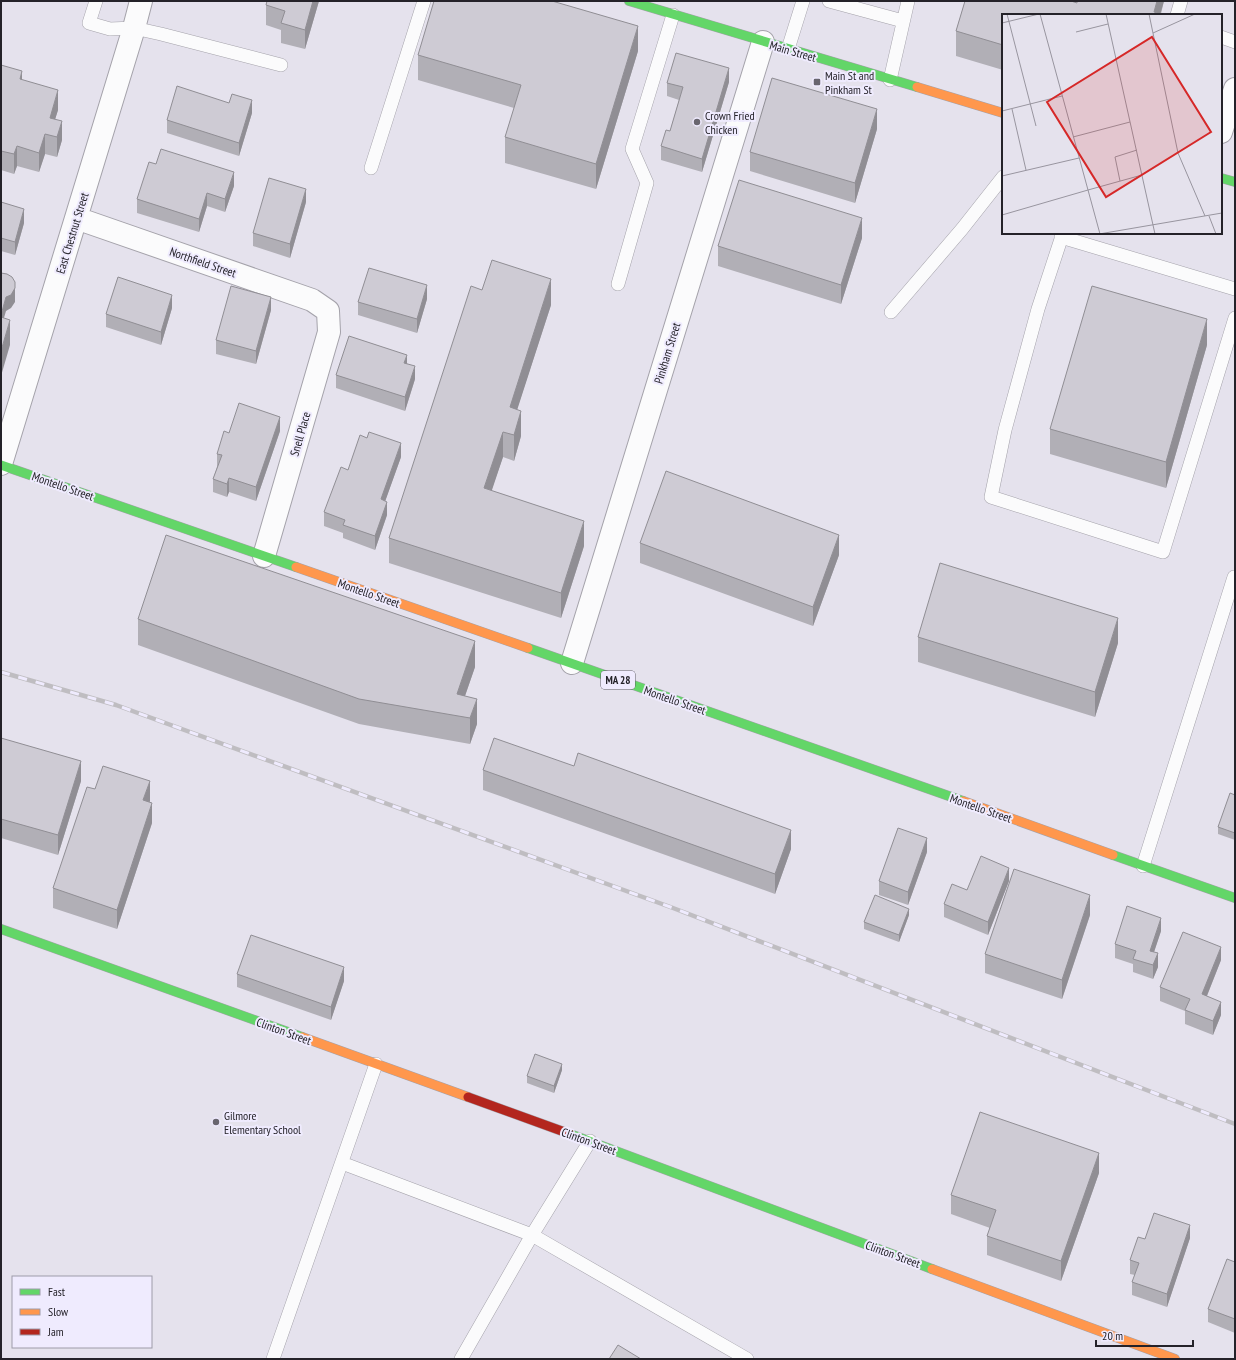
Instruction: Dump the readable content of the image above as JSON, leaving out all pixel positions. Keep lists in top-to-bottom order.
{
  "streets": {
    "main road": [
      "Main Street",
      "Montello Street",
      "MA 28",
      "Clinton Street"
    ],
    "street": [
      "East Chestnut Street",
      "Northfield Street",
      "Pinkham Street",
      "Snell Place"
    ]
  },
  "crossings": [
    ["Main Street", "Pinkham Street"],
    ["East Chestnut Street", "Northfield Street"],
    ["East Chestnut Street", "Montello Street"],
    ["Northfield Street", "Snell Place"],
    ["Pinkham Street", "Montello Street"],
    ["Snell Place", "Montello Street"]
  ],
  "places": {
    "transit": ["Main St and Pinkham St"],
    "other": ["Crown Fried Chicken", "Gilmore Elementary School"]
  },
  "legend": ["Fast", "Slow", "Jam"],
  "scale_bar": "20 m"
}
